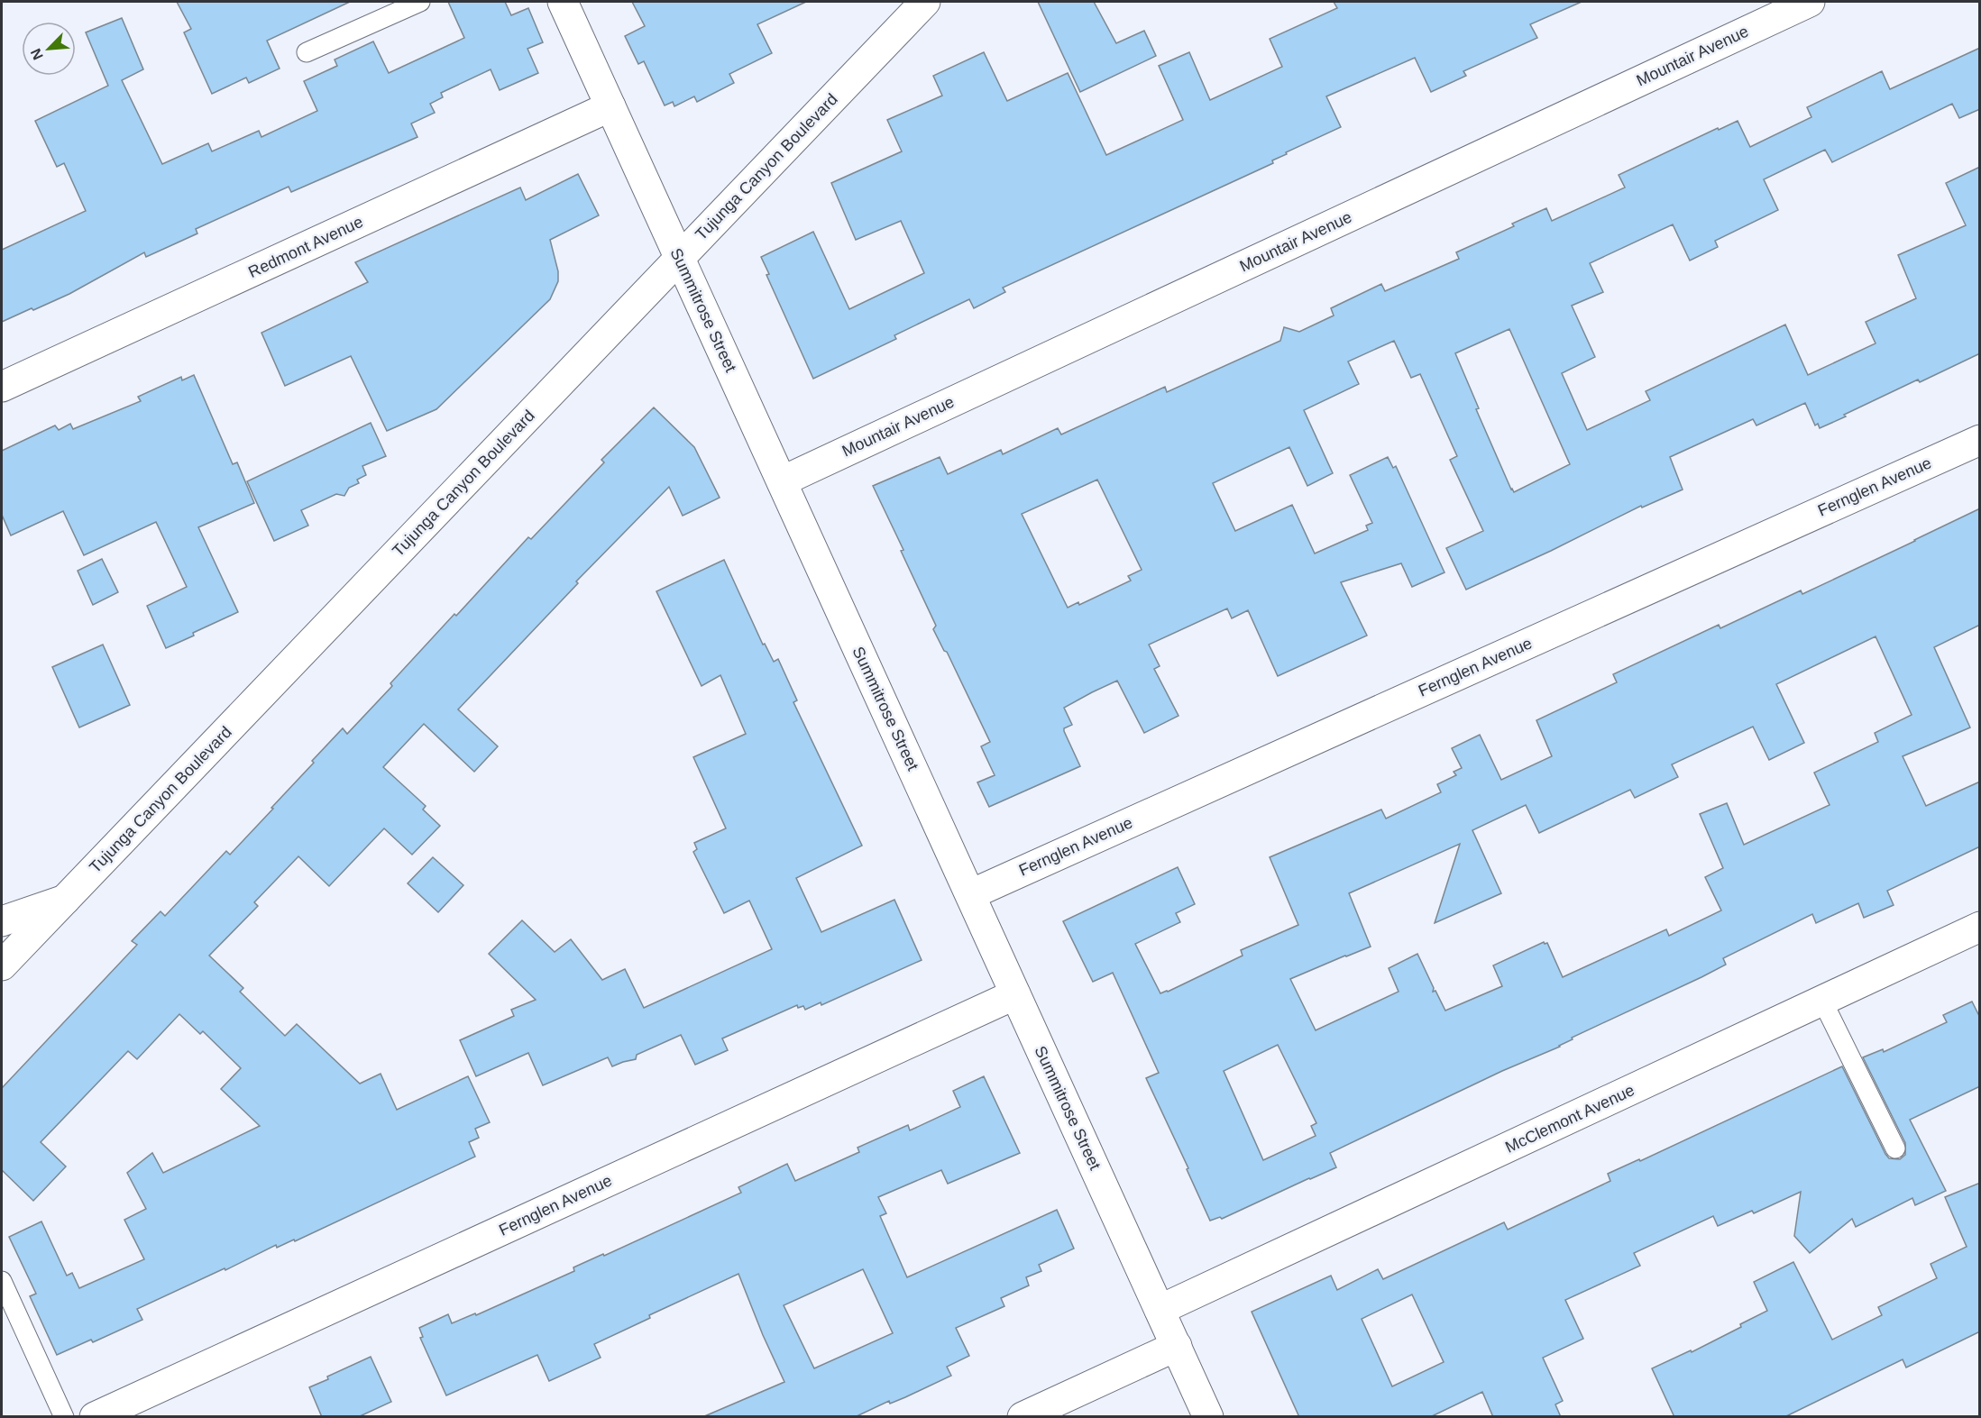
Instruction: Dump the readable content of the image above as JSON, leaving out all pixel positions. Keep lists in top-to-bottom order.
{
  "streets": {
    "street": [
      "Mountair Avenue",
      "Tujunga Canyon Boulevard",
      "Redmont Avenue",
      "Summitrose Street",
      "Fernglen Avenue",
      "McClemont Avenue"
    ]
  },
  "crossings": [
    ["Mountair Avenue", "Summitrose Street"],
    ["Tujunga Canyon Boulevard", "Summitrose Street"],
    ["Redmont Avenue", "Summitrose Street"],
    ["Summitrose Street", "Fernglen Avenue"],
    ["Summitrose Street", "McClemont Avenue"]
  ],
  "north": "bottom left"
}
